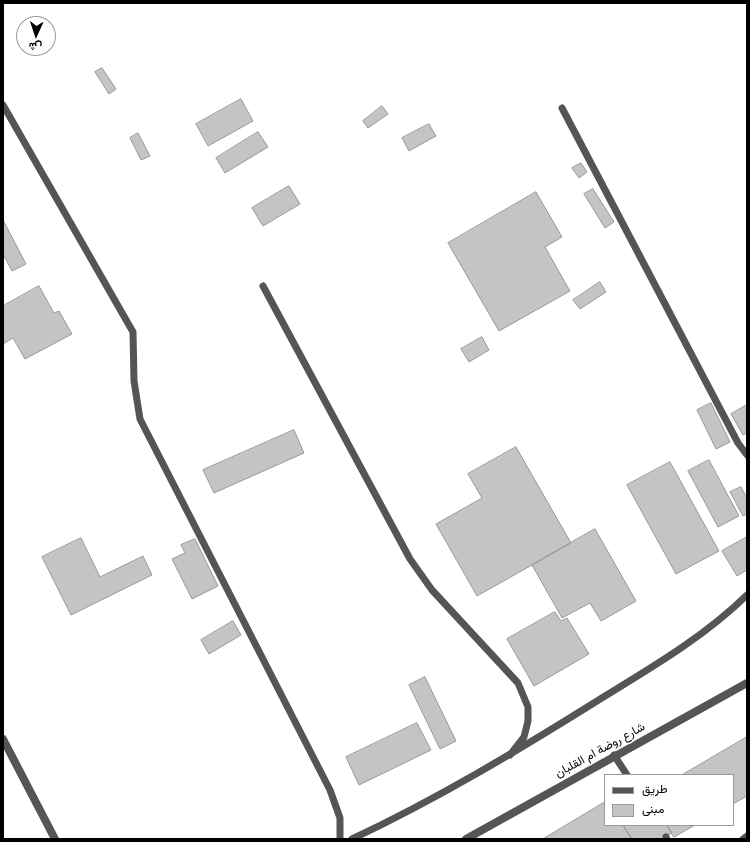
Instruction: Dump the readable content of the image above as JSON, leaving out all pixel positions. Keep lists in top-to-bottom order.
{
  "streets": {
    "street": ["شارع روضة ام القلبان"]
  },
  "legend": ["طريق", "مبنى"],
  "north": "bottom"
}
